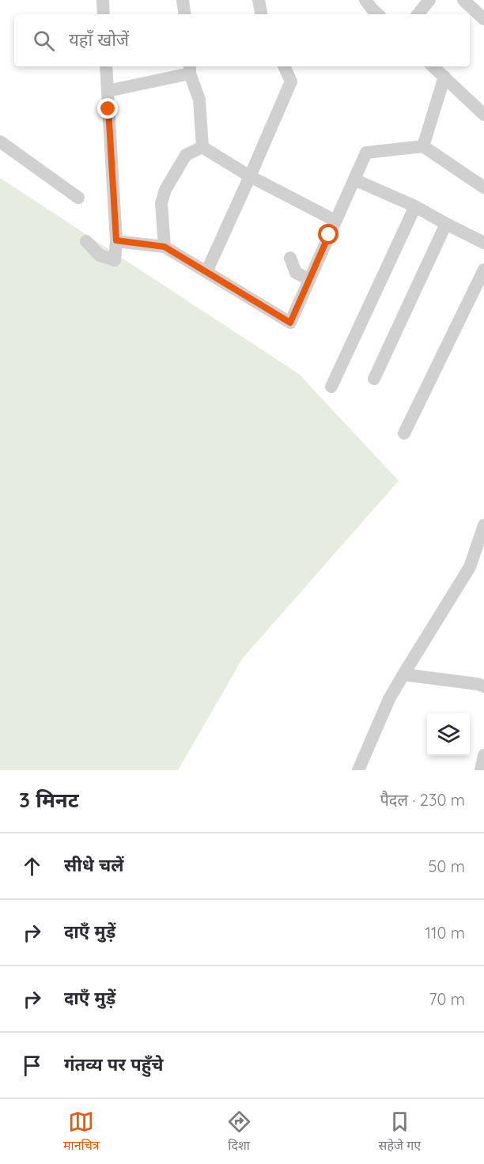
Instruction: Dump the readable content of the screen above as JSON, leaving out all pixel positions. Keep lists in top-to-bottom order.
{
  "page": {
    "search": "यहाँ खोजें",
    "heading": ["3 मिनट", "पैदल · 230 m"],
    "list": [
      ["सीधे चलें", "50 m"],
      ["दाएँ मुड़ें", "110 m"],
      ["दाएँ मुड़ें", "70 m"],
      "गंतव्य पर पहुँचे"
    ],
    "nav": ["मानचित्र", "दिशा", "सहेजे गए"]
  }
}
